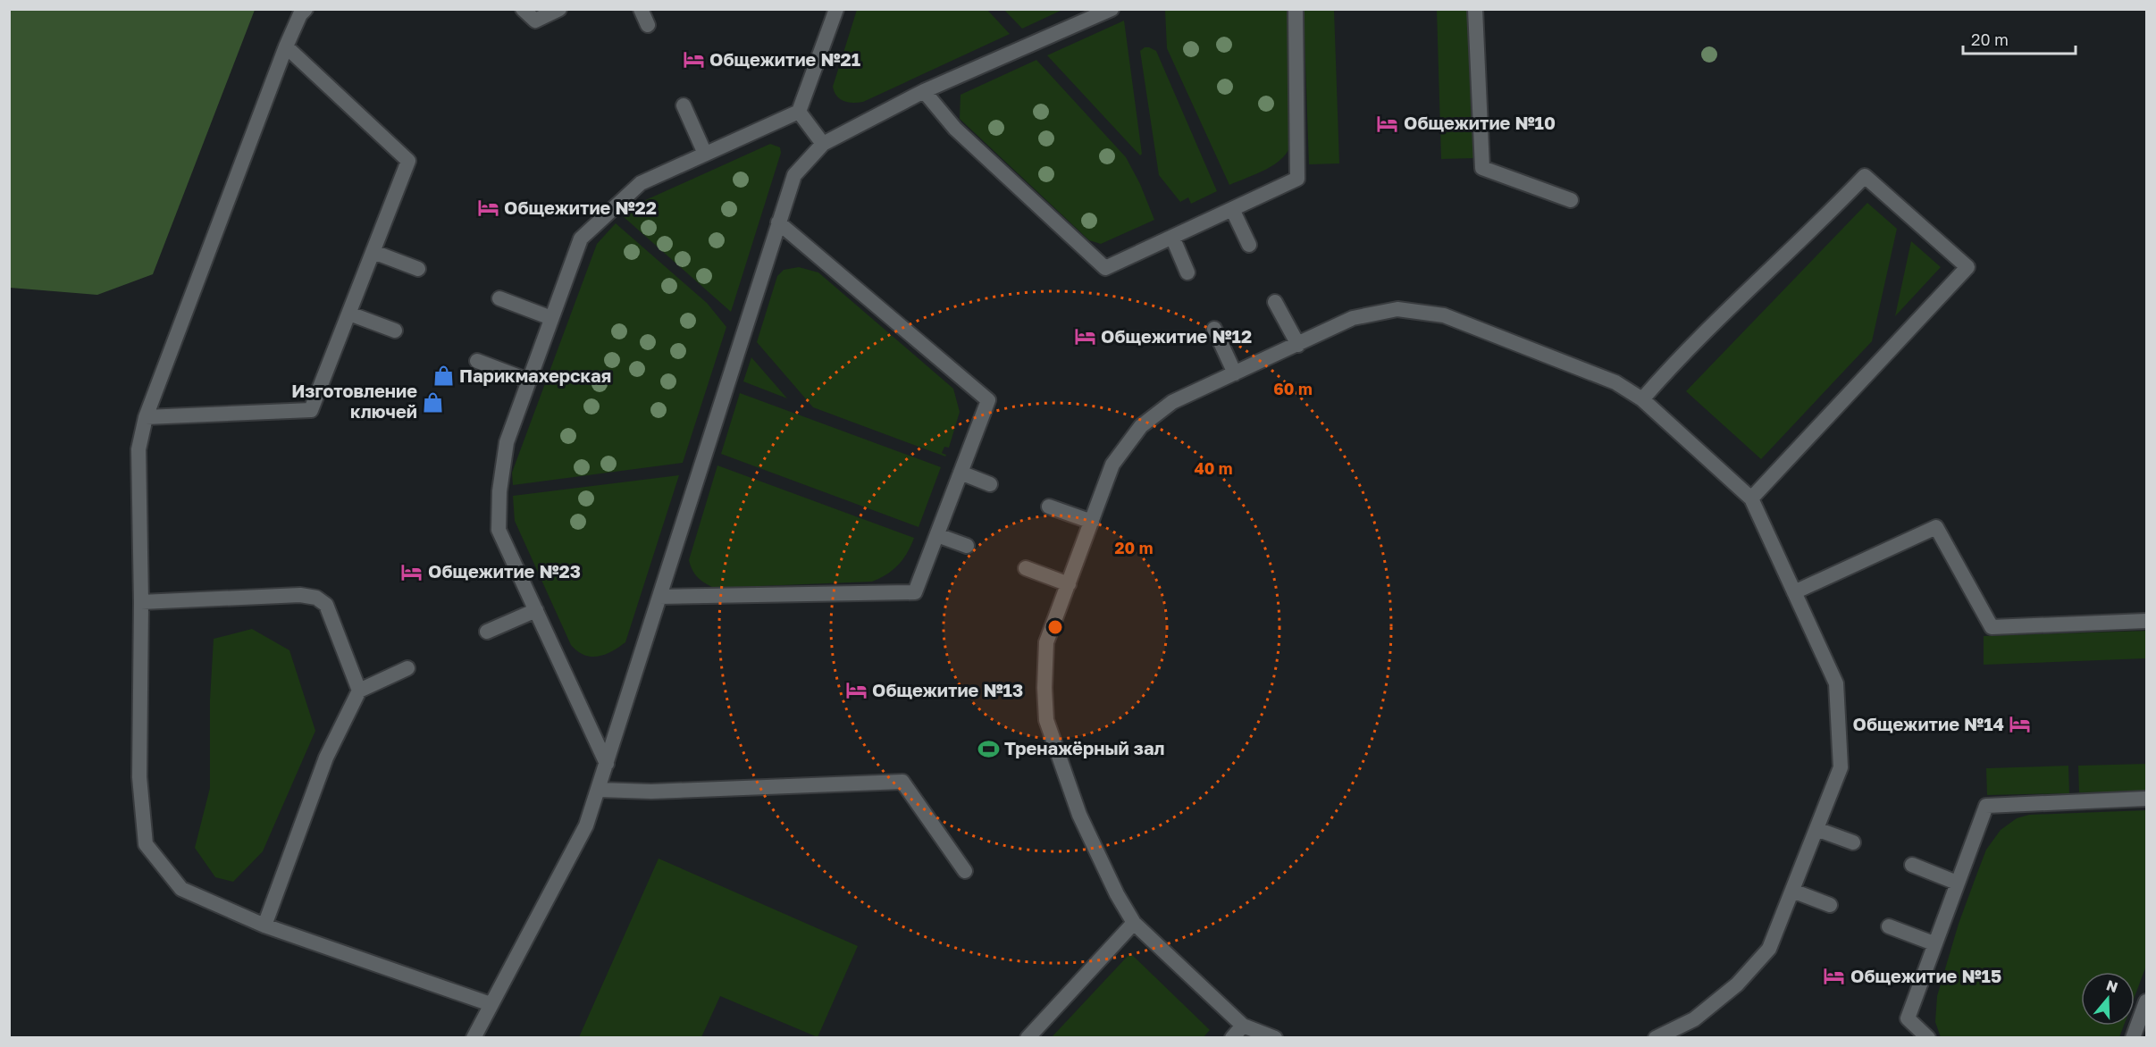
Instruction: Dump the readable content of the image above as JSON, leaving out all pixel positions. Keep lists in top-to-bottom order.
{
  "places": {
    "hotel": [
      "Общежитие №21",
      "Общежитие №10",
      "Общежитие №22",
      "Общежитие №12",
      "Общежитие №23",
      "Общежитие №13",
      "Общежитие №14",
      "Общежитие №15"
    ],
    "shop": ["Парикмахерская", "Изготовление ключей"],
    "sports": ["Тренажёрный зал"]
  },
  "scale_bar": "20 m",
  "north": "top",
  "rings": ["60 m", "40 m", "20 m"]
}
